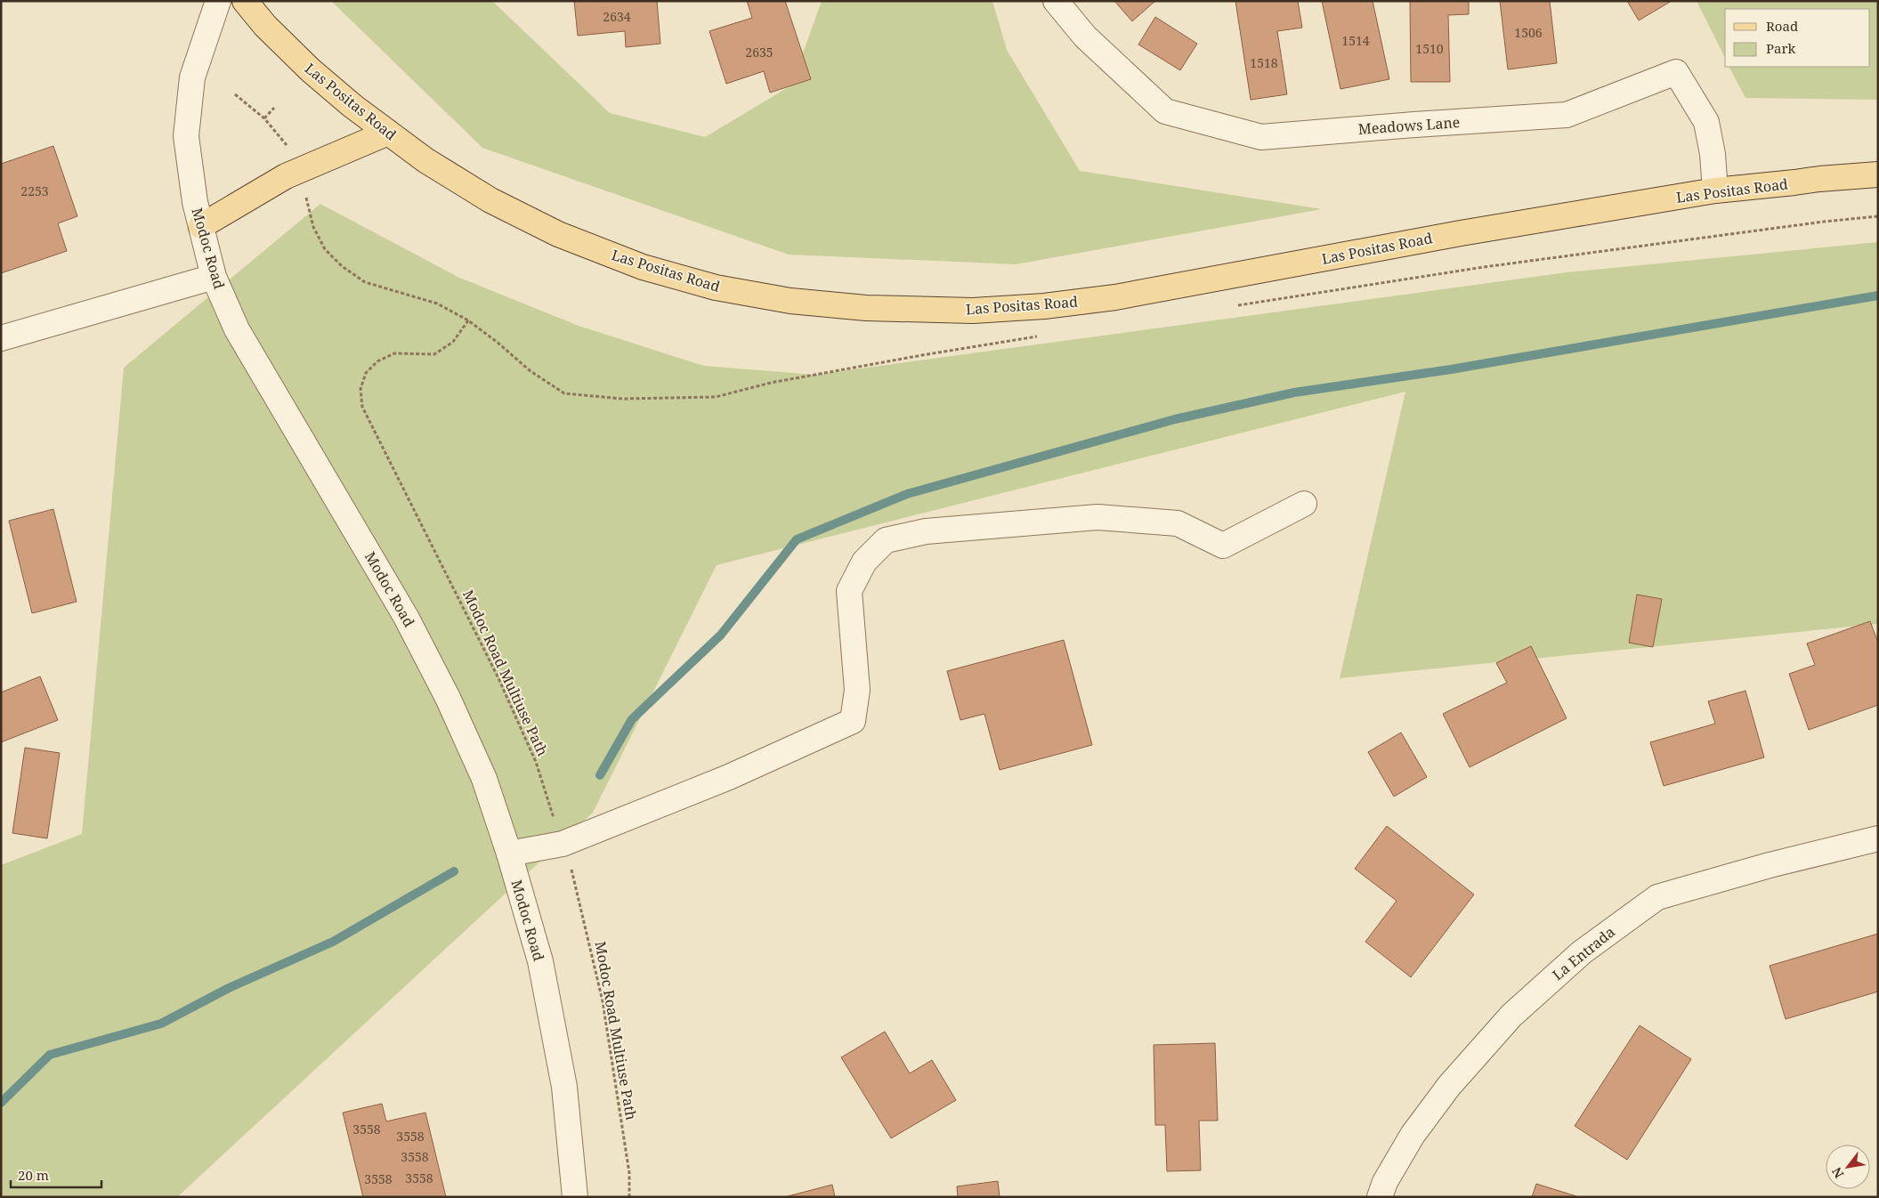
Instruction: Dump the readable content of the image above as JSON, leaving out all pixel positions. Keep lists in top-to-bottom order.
{
  "streets": {
    "main road": ["Las Positas Road"],
    "street": ["Meadows Lane", "Modoc Road", "La Entrada"],
    "path": ["Modoc Road Multiuse Path"]
  },
  "crossings": [
    ["Las Positas Road", "Meadows Lane"]
  ],
  "house_numbers": [
    "2634",
    "1506",
    "1514",
    "1510",
    "2635",
    "1518",
    "2253",
    "3558",
    "3558",
    "3558",
    "3558",
    "3558"
  ],
  "legend": ["Road", "Park"],
  "scale_bar": "20 m",
  "north": "bottom left"
}
